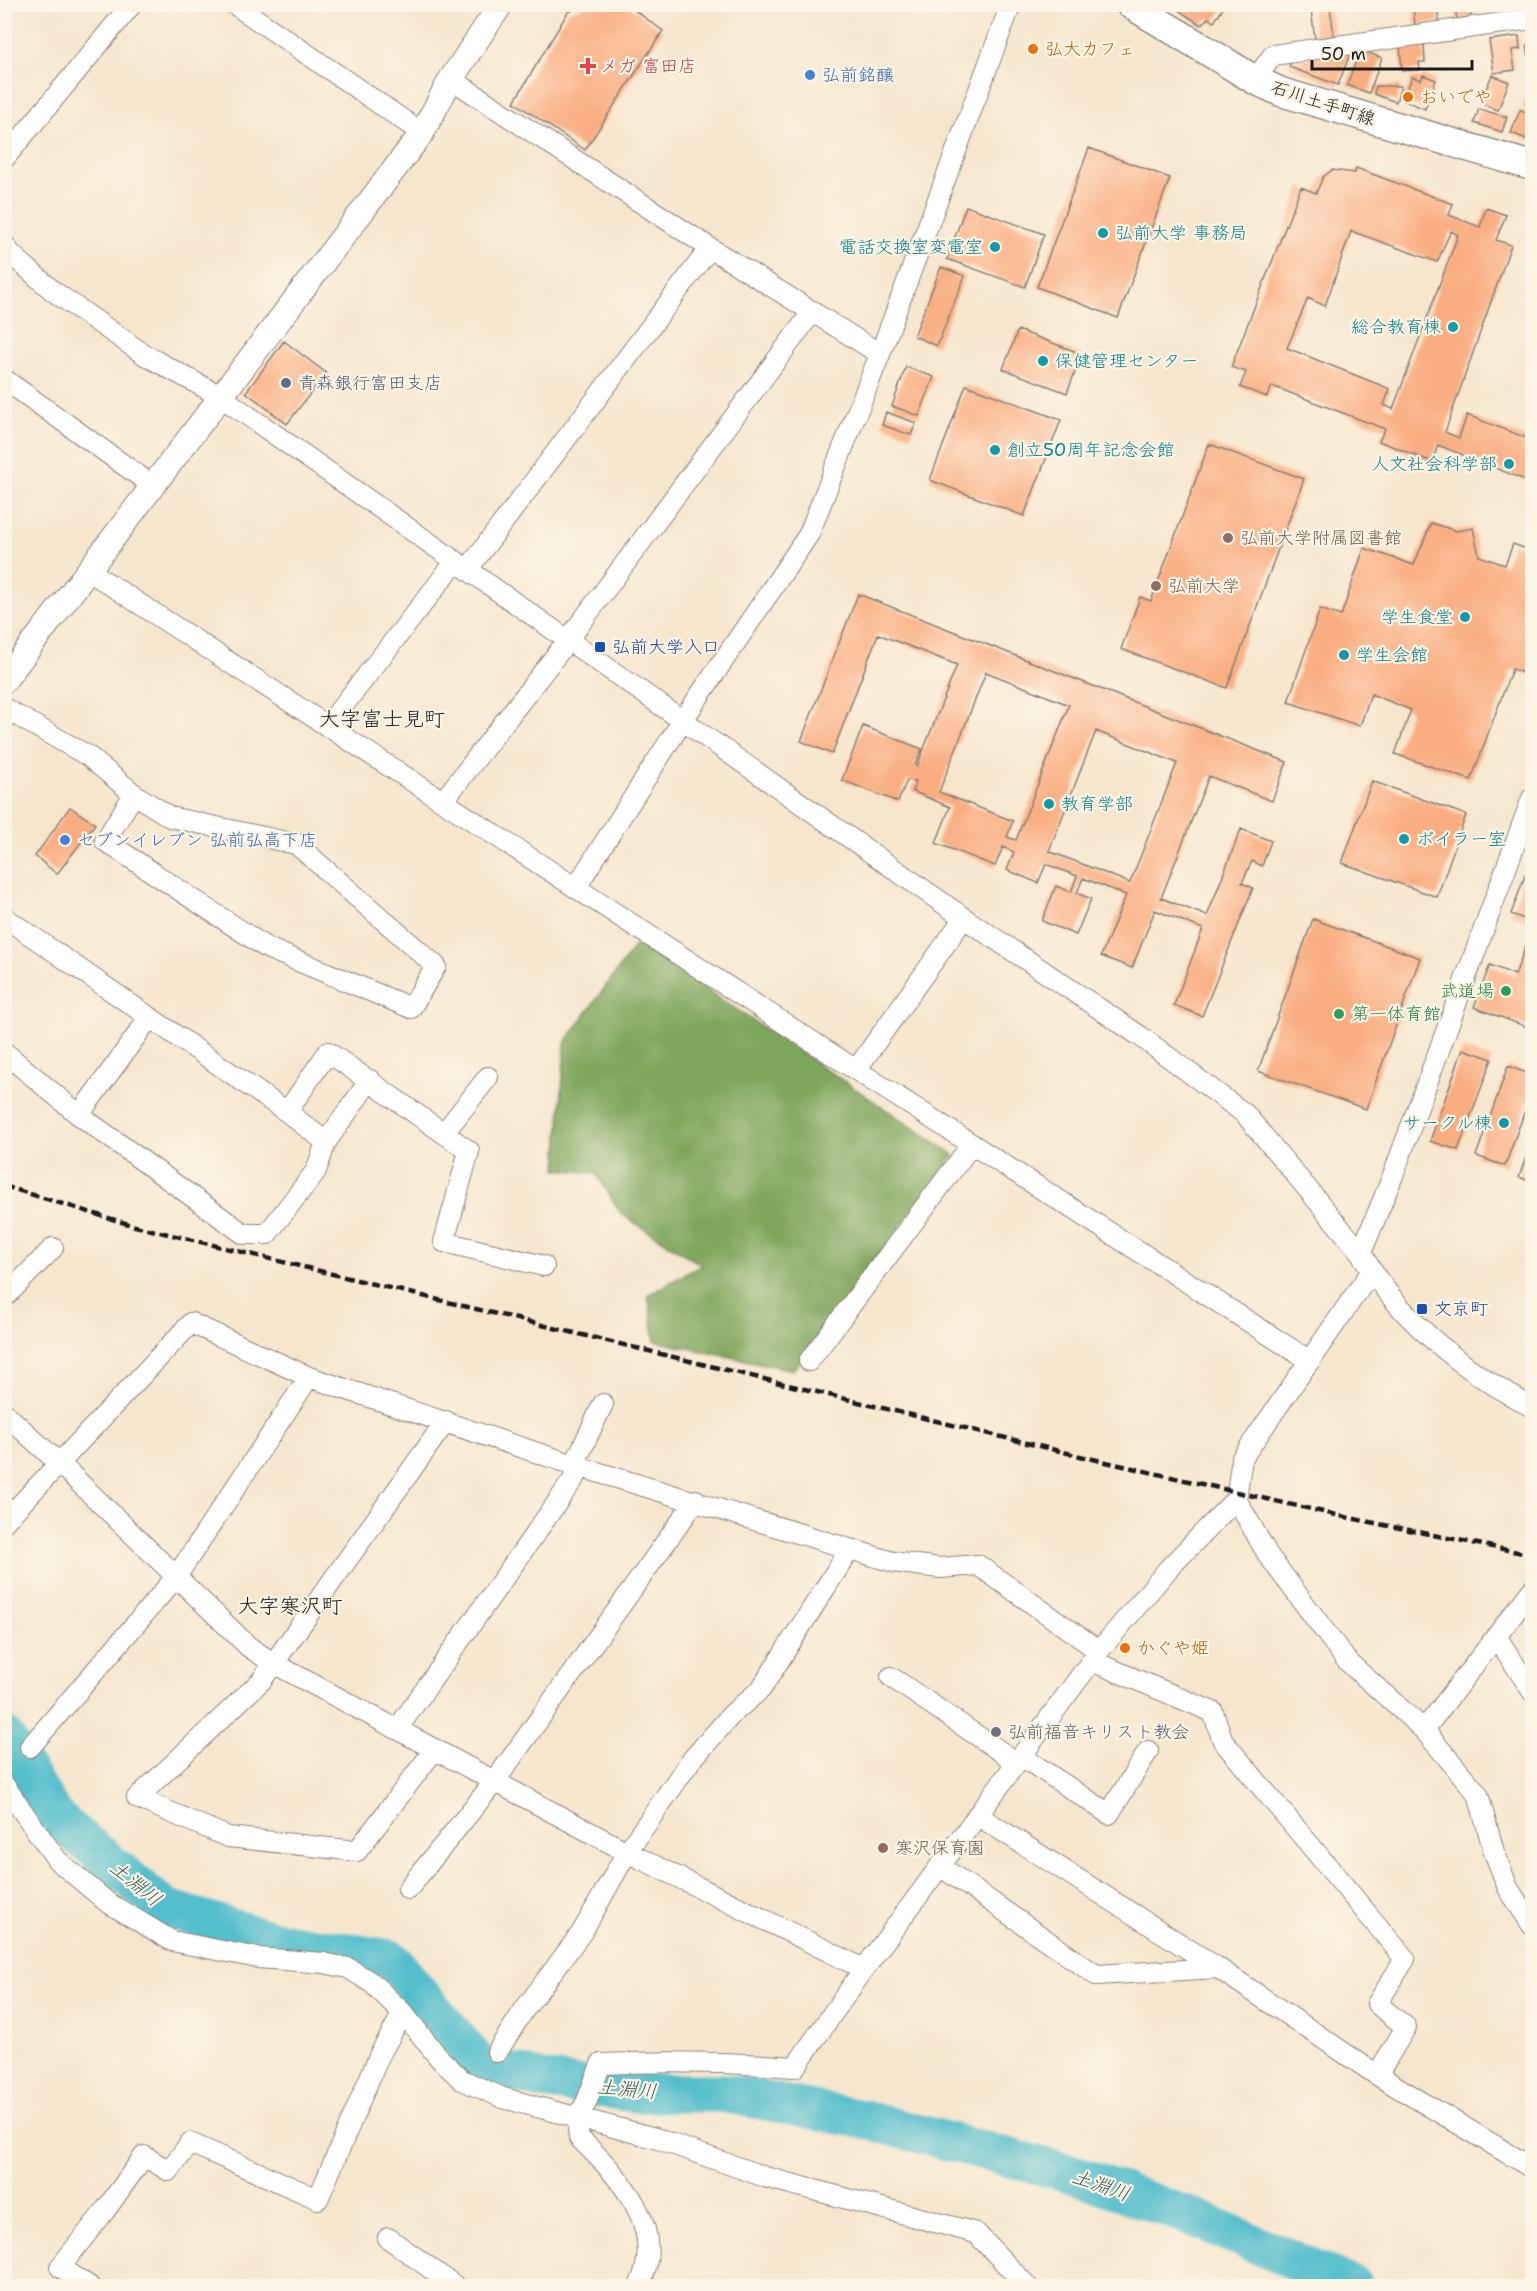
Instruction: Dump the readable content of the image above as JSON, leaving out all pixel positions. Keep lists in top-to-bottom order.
{
  "streets": {
    "main road": ["石川土手町線"]
  },
  "districts": ["大字富士見町", "大字寒沢町"],
  "water": ["土淵川"],
  "places": {
    "other": [
      "弘大カフェ",
      "弘前銘醸",
      "おいでや",
      "弘前大学 事務局",
      "電話交換室変電室",
      "総合教育棟",
      "保健管理センター",
      "青森銀行富田支店",
      "創立50周年記念会館",
      "人文社会科学部",
      "弘前大学附属図書館",
      "弘前大学",
      "学生食堂",
      "学生会館",
      "教育学部",
      "ボイラー室",
      "セブンイレブン 弘前弘高下店",
      "武道場",
      "第一体育館",
      "サークル棟",
      "かぐや姫",
      "弘前福音キリスト教会",
      "寒沢保育園"
    ],
    "health": ["メガ 富田店"],
    "transit": ["弘前大学入口", "文京町"]
  },
  "scale_bar": "50 m"
}
